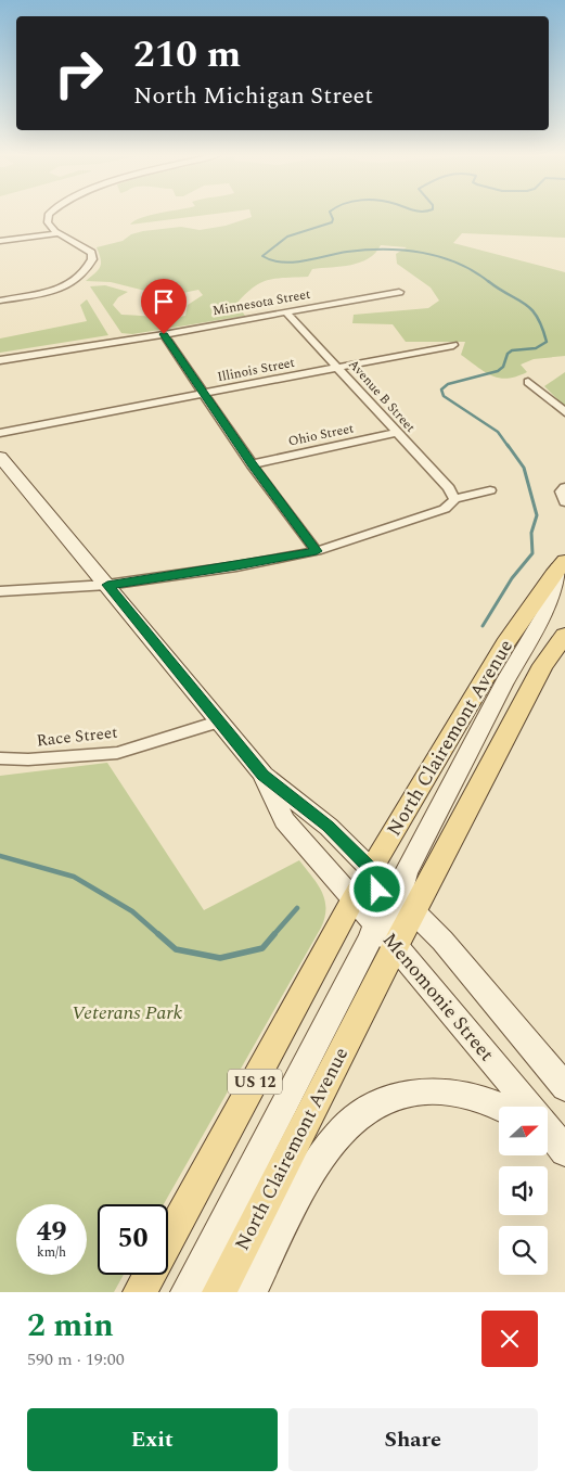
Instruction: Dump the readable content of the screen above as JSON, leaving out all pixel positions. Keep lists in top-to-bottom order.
{
  "streets": {
    "main road": ["North Clairemont Avenue", "Menomonie Street", "US 12"],
    "street": [
      "Minnesota Street",
      "Illinois Street",
      "Avenue B Street",
      "Ohio Street",
      "Race Street"
    ]
  },
  "crossings": [
    ["Minnesota Street", "Avenue B Street"],
    ["Illinois Street", "Avenue B Street"],
    ["Avenue B Street", "Ohio Street"],
    ["Race Street", "Menomonie Street"],
    ["North Clairemont Avenue", "Menomonie Street"]
  ],
  "parks": ["Veterans Park"],
  "north": "right",
  "page": {
    "turn": ["210 m", "North Michigan Street"],
    "speed": "49 km/h",
    "limit": "50",
    "heading": ["2 min", "590 m · 19:00"],
    "buttons": ["Exit", "Share"]
  }
}
